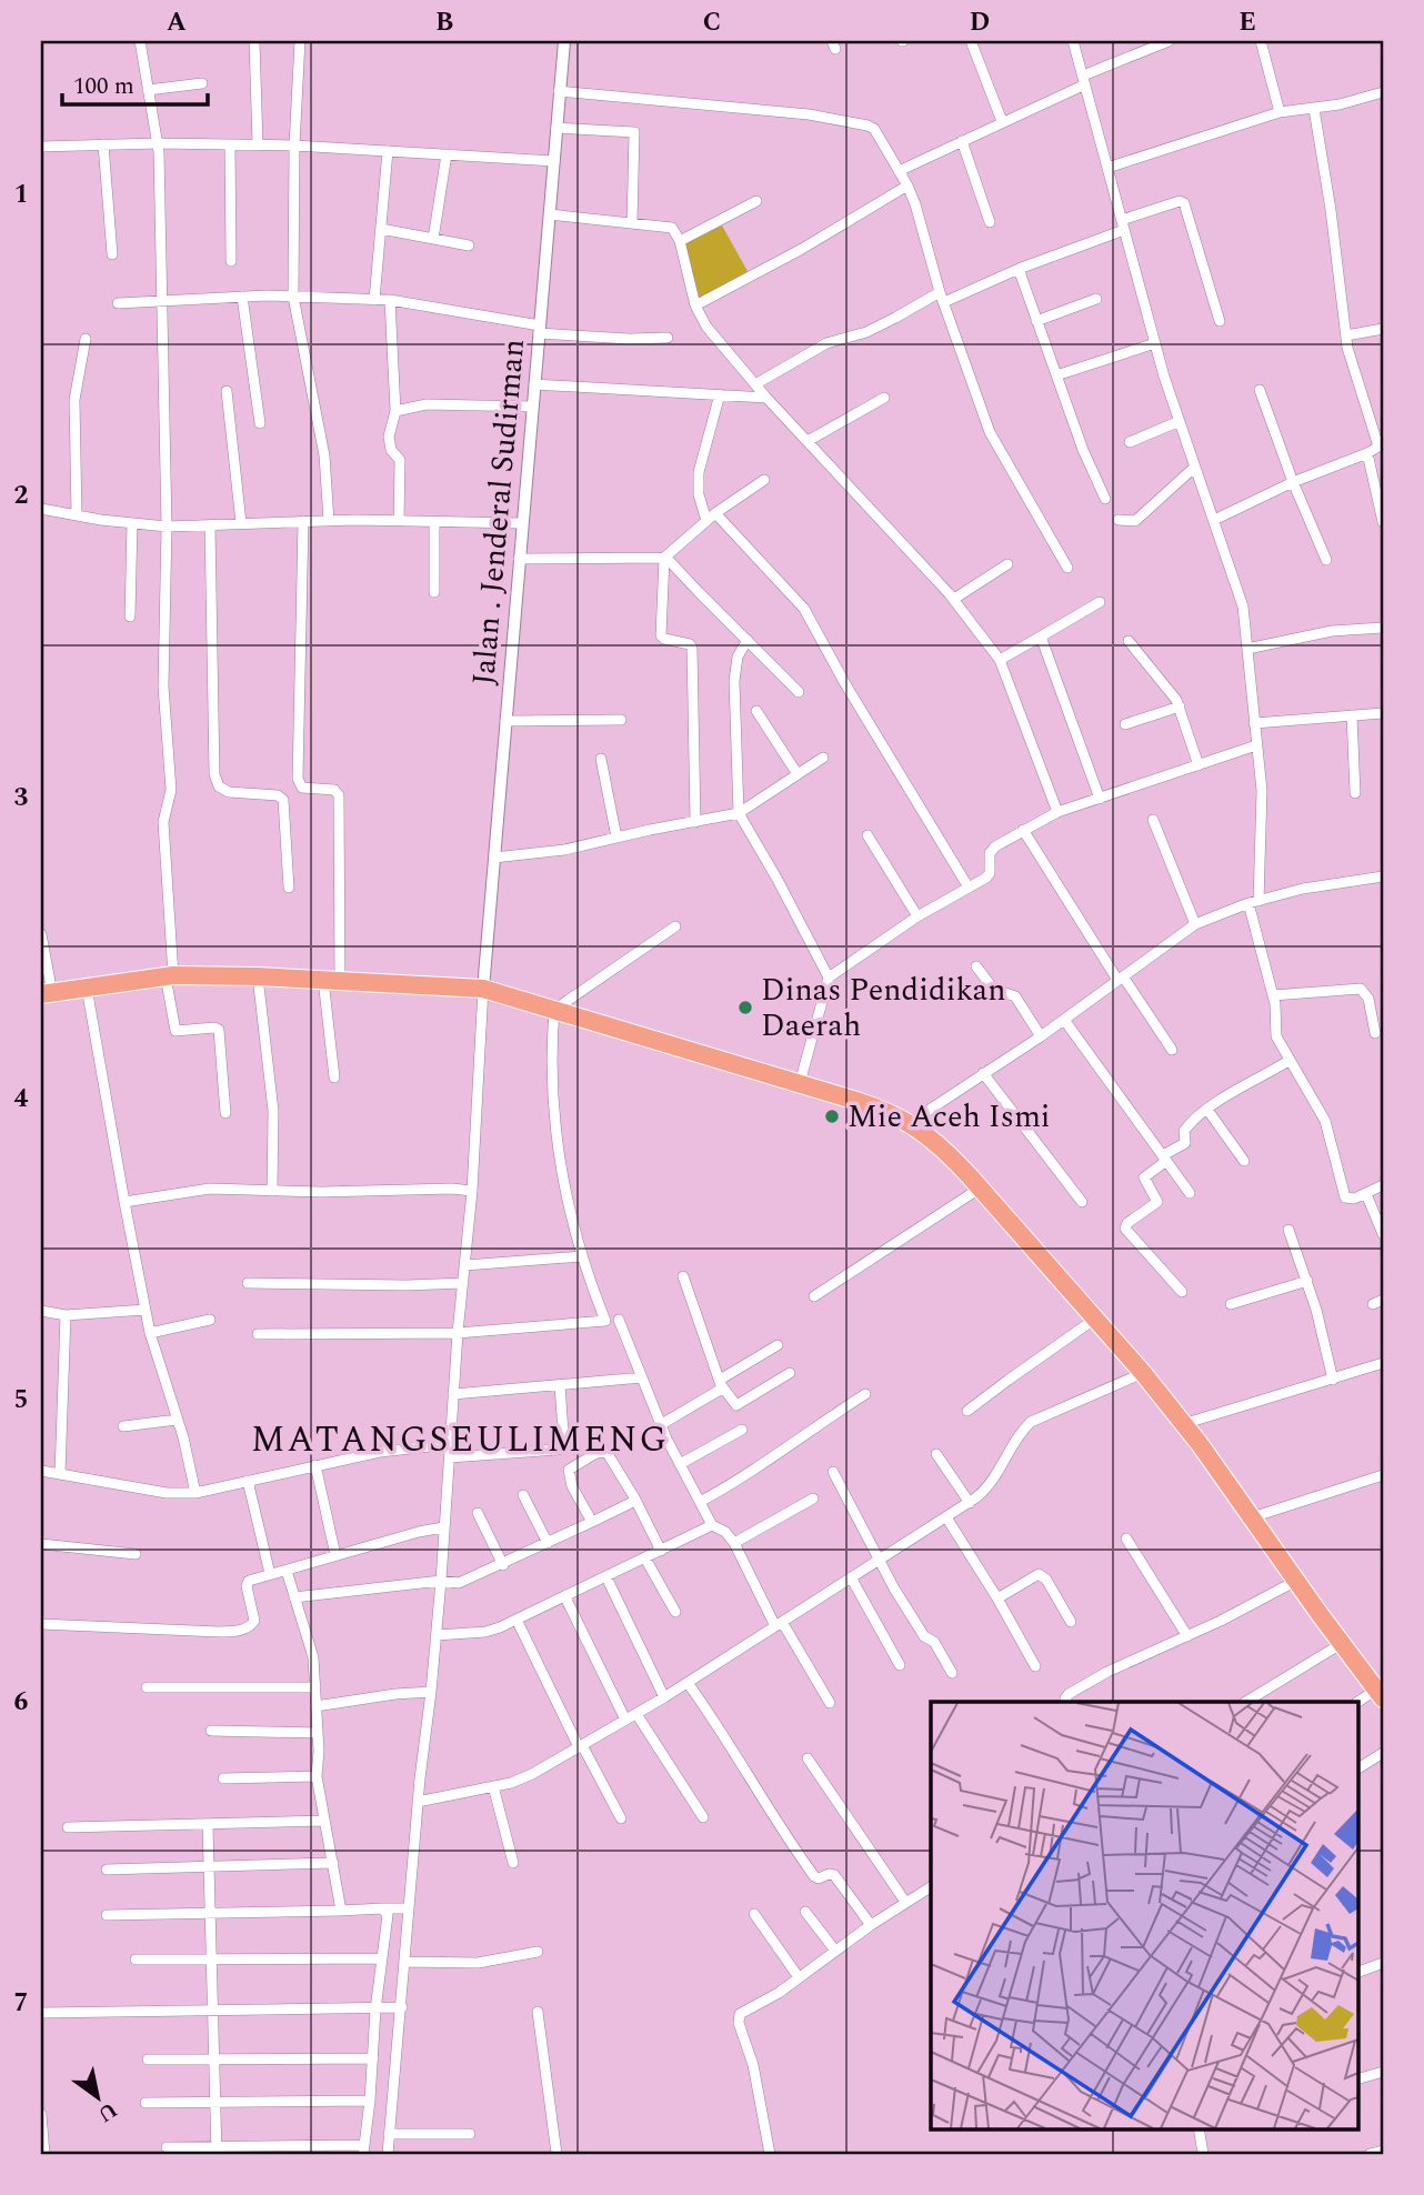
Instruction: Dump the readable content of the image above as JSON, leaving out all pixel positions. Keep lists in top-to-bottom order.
{
  "streets": {
    "street": ["Jalan . Jenderal Sudirman"]
  },
  "districts": ["MATANGSEULIMENG"],
  "places": ["Dinas Pendidikan Daerah", "Mie Aceh Ismi"],
  "scale_bar": "100 m",
  "north": "bottom right",
  "grid": {
    "columns": [
      "A",
      "B",
      "C",
      "D",
      "E"
    ],
    "rows": [
      "1",
      "2",
      "3",
      "4",
      "5",
      "6",
      "7"
    ]
  }
}
